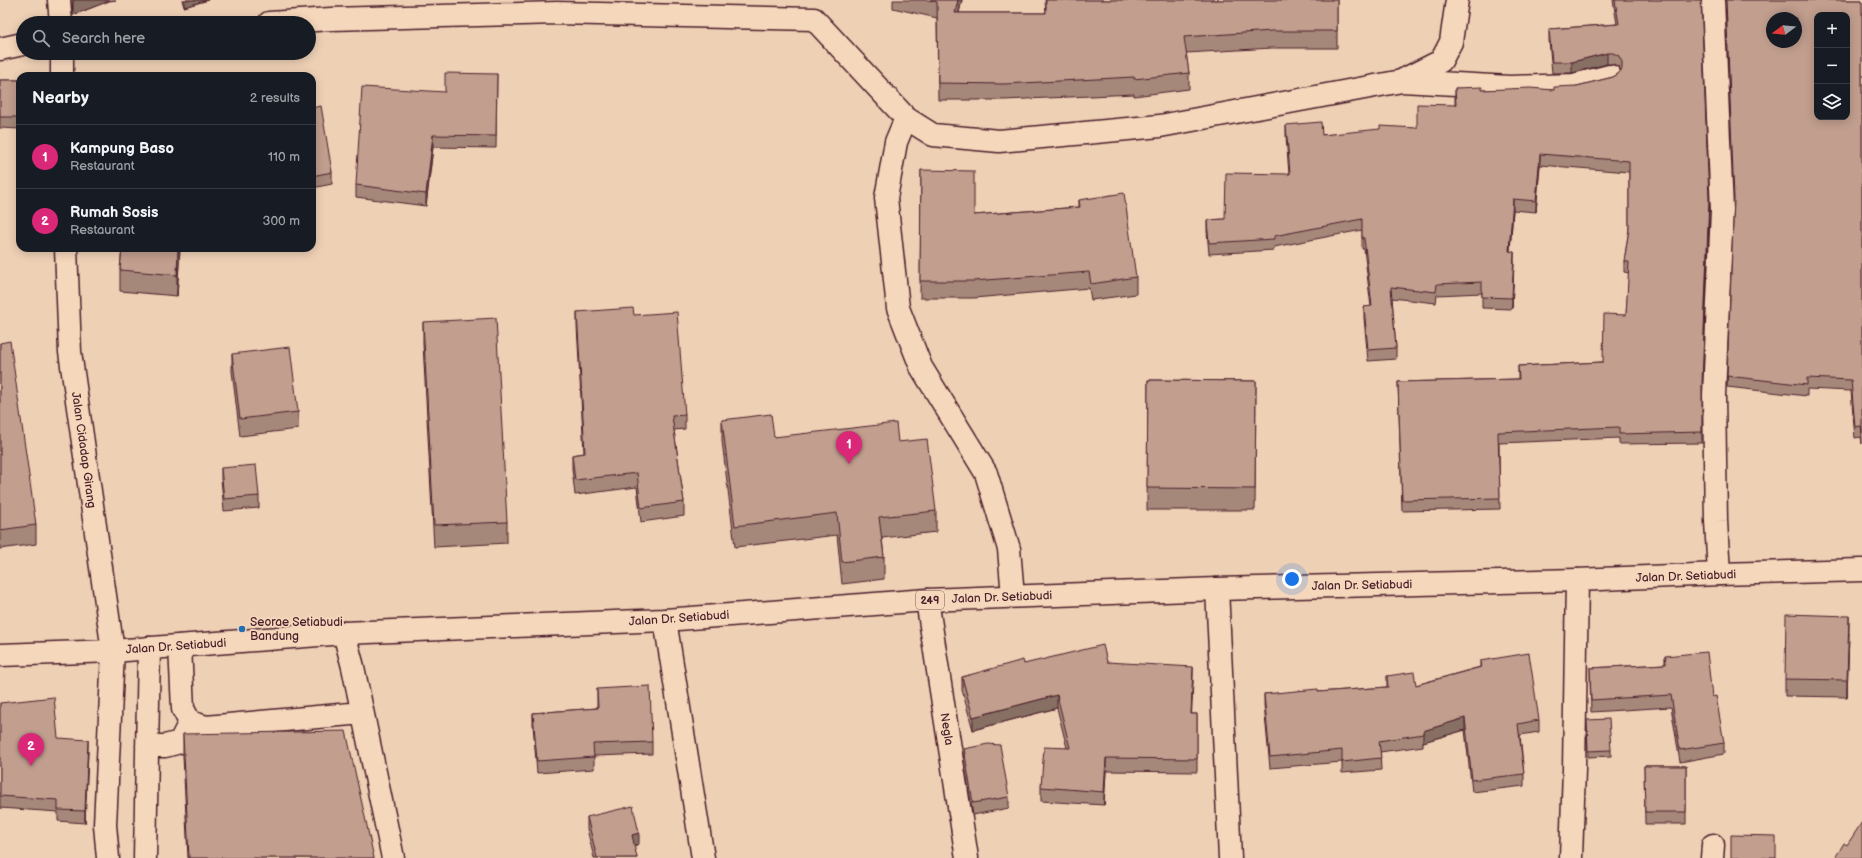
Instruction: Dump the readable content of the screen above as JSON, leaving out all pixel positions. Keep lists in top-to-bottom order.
{
  "streets": {
    "street": [
      "Jalan Cidadap Girang",
      "Jalan Dr. Setiabudi",
      "249",
      "Negla"
    ]
  },
  "crossings": [
    ["Jalan Cidadap Girang", "Jalan Dr. Setiabudi"],
    ["Jalan Dr. Setiabudi", "Negla"]
  ],
  "places": ["Seorae Setiabudi Bandung"],
  "north": "left",
  "page": {
    "map_buttons": ["+", "−"],
    "search": "Search here",
    "heading": ["Nearby", "2 results"],
    "list": [
      {
        "mark": "1",
        "name": "Kampung Baso",
        "note": "Restaurant",
        "value": "110 m"
      },
      {
        "mark": "2",
        "name": "Rumah Sosis",
        "note": "Restaurant",
        "value": "300 m"
      }
    ],
    "pins": ["1", "2"]
  }
}
